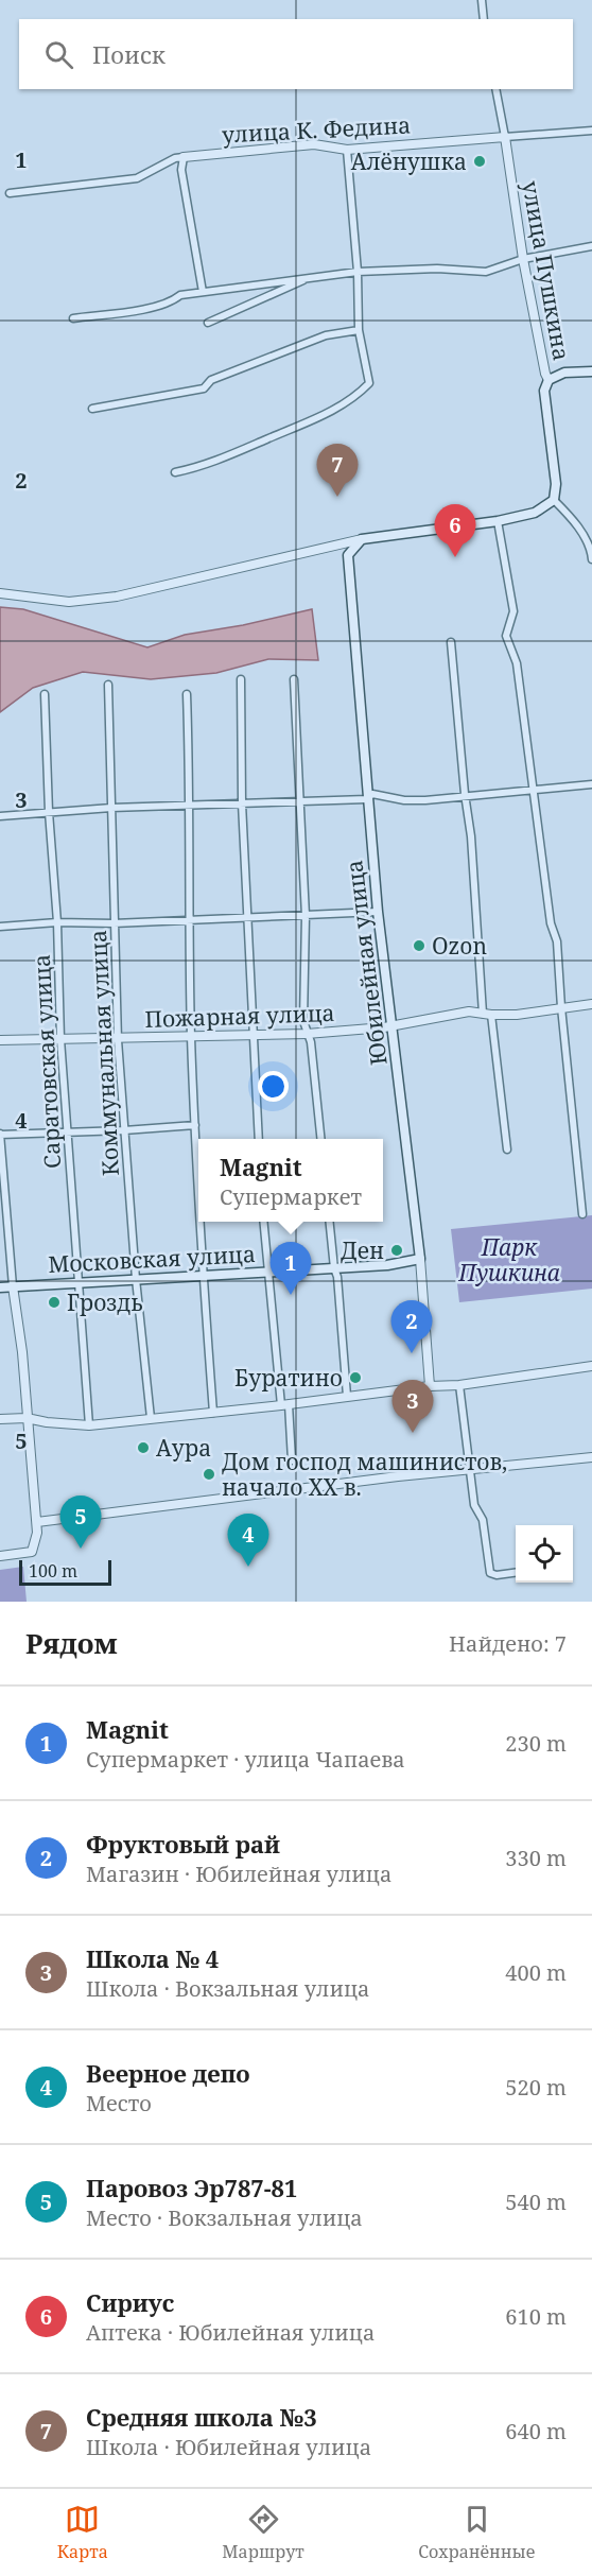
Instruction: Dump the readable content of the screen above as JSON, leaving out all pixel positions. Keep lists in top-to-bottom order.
{
  "streets": {
    "main road": ["улица Пушкина", "Юбилейная улица", "Московская улица"],
    "street": [
      "улица К. Федина",
      "Пожарная улица",
      "Коммунальная улица",
      "Саратовская улица"
    ]
  },
  "crossings": [
    ["улица К. Федина", "улица Пушкина"],
    ["Юбилейная улица", "Пожарная улица"],
    ["Юбилейная улица", "Московская улица"],
    ["Пожарная улица", "Коммунальная улица"],
    ["Пожарная улица", "Саратовская улица"],
    ["Коммунальная улица", "Московская улица"],
    ["Саратовская улица", "Московская улица"]
  ],
  "parks": ["Парк Пушкина"],
  "places": [
    "Алёнушка",
    "Ozon",
    "Ден",
    "Гроздь",
    "Буратино",
    "Аура",
    "Дом господ машинистов, начало XX в."
  ],
  "scale_bar": "100 m",
  "page": {
    "search": "Поиск",
    "pins": [
      "7",
      "6",
      "1",
      "2",
      "3",
      "5",
      "4"
    ],
    "popup": ["Magnit", "Супермаркет"],
    "scale": "100 m",
    "heading": ["Рядом", "Найдено: 7"],
    "list": [
      {
        "mark": "1",
        "name": "Magnit",
        "note": "Супермаркет · улица Чапаева",
        "value": "230 m"
      },
      {
        "mark": "2",
        "name": "Фруктовый рай",
        "note": "Магазин · Юбилейная улица",
        "value": "330 m"
      },
      {
        "mark": "3",
        "name": "Школа № 4",
        "note": "Школа · Вокзальная улица",
        "value": "400 m"
      },
      {
        "mark": "4",
        "name": "Веерное депо",
        "note": "Место",
        "value": "520 m"
      },
      {
        "mark": "5",
        "name": "Паровоз Эр787-81",
        "note": "Место · Вокзальная улица",
        "value": "540 m"
      },
      {
        "mark": "6",
        "name": "Сириус",
        "note": "Аптека · Юбилейная улица",
        "value": "610 m"
      },
      {
        "mark": "7",
        "name": "Средняя школа №3",
        "note": "Школа · Юбилейная улица",
        "value": "640 m"
      }
    ],
    "nav": ["Карта", "Маршрут", "Сохранённые"]
  },
  "grid": {
    "rows": [
      "1",
      "2",
      "3",
      "4",
      "5"
    ]
  }
}
